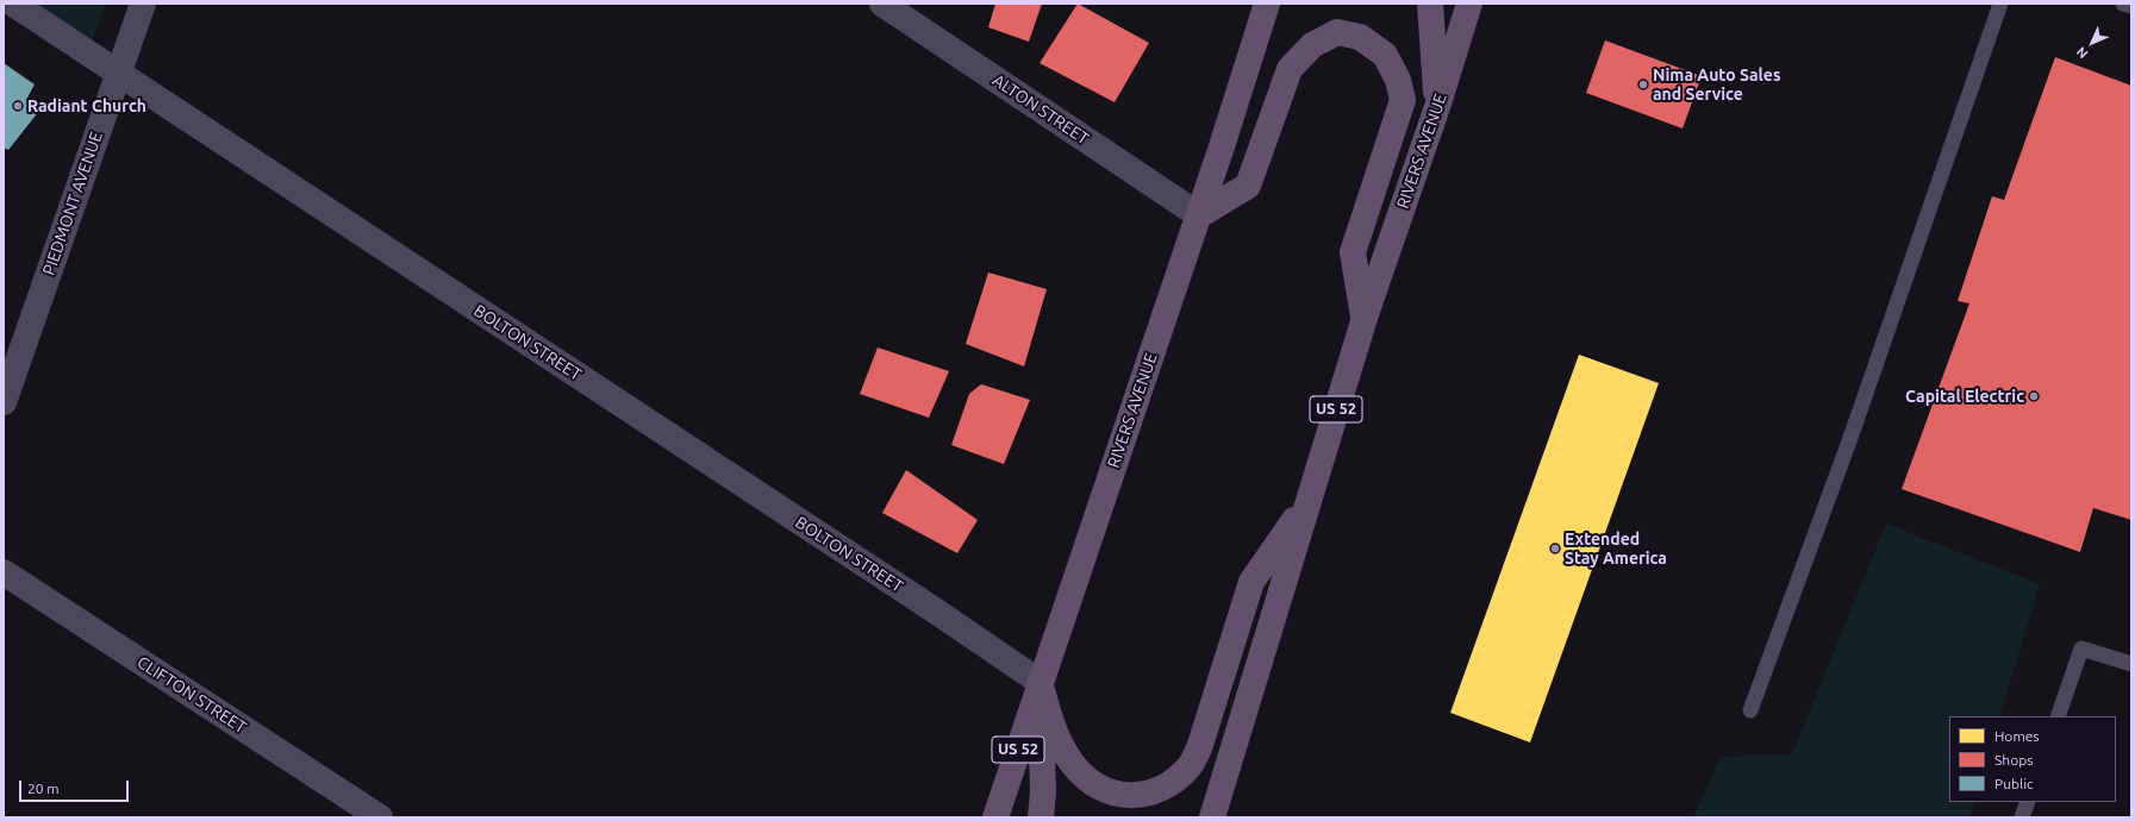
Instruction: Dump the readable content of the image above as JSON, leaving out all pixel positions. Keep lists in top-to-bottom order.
{
  "streets": {
    "main road": ["RIVERS AVENUE", "US 52"],
    "street": [
      "ALTON STREET",
      "PIEDMONT AVENUE",
      "BOLTON STREET",
      "CLIFTON STREET"
    ]
  },
  "crossings": [
    ["ALTON STREET", "RIVERS AVENUE"],
    ["RIVERS AVENUE", "BOLTON STREET"],
    ["PIEDMONT AVENUE", "BOLTON STREET"]
  ],
  "places": [
    "Nima Auto Sales and Service",
    "Radiant Church",
    "Capital Electric",
    "Extended Stay America"
  ],
  "legend": ["Homes", "Shops", "Public"],
  "scale_bar": "20 m",
  "north": "bottom left"
}
